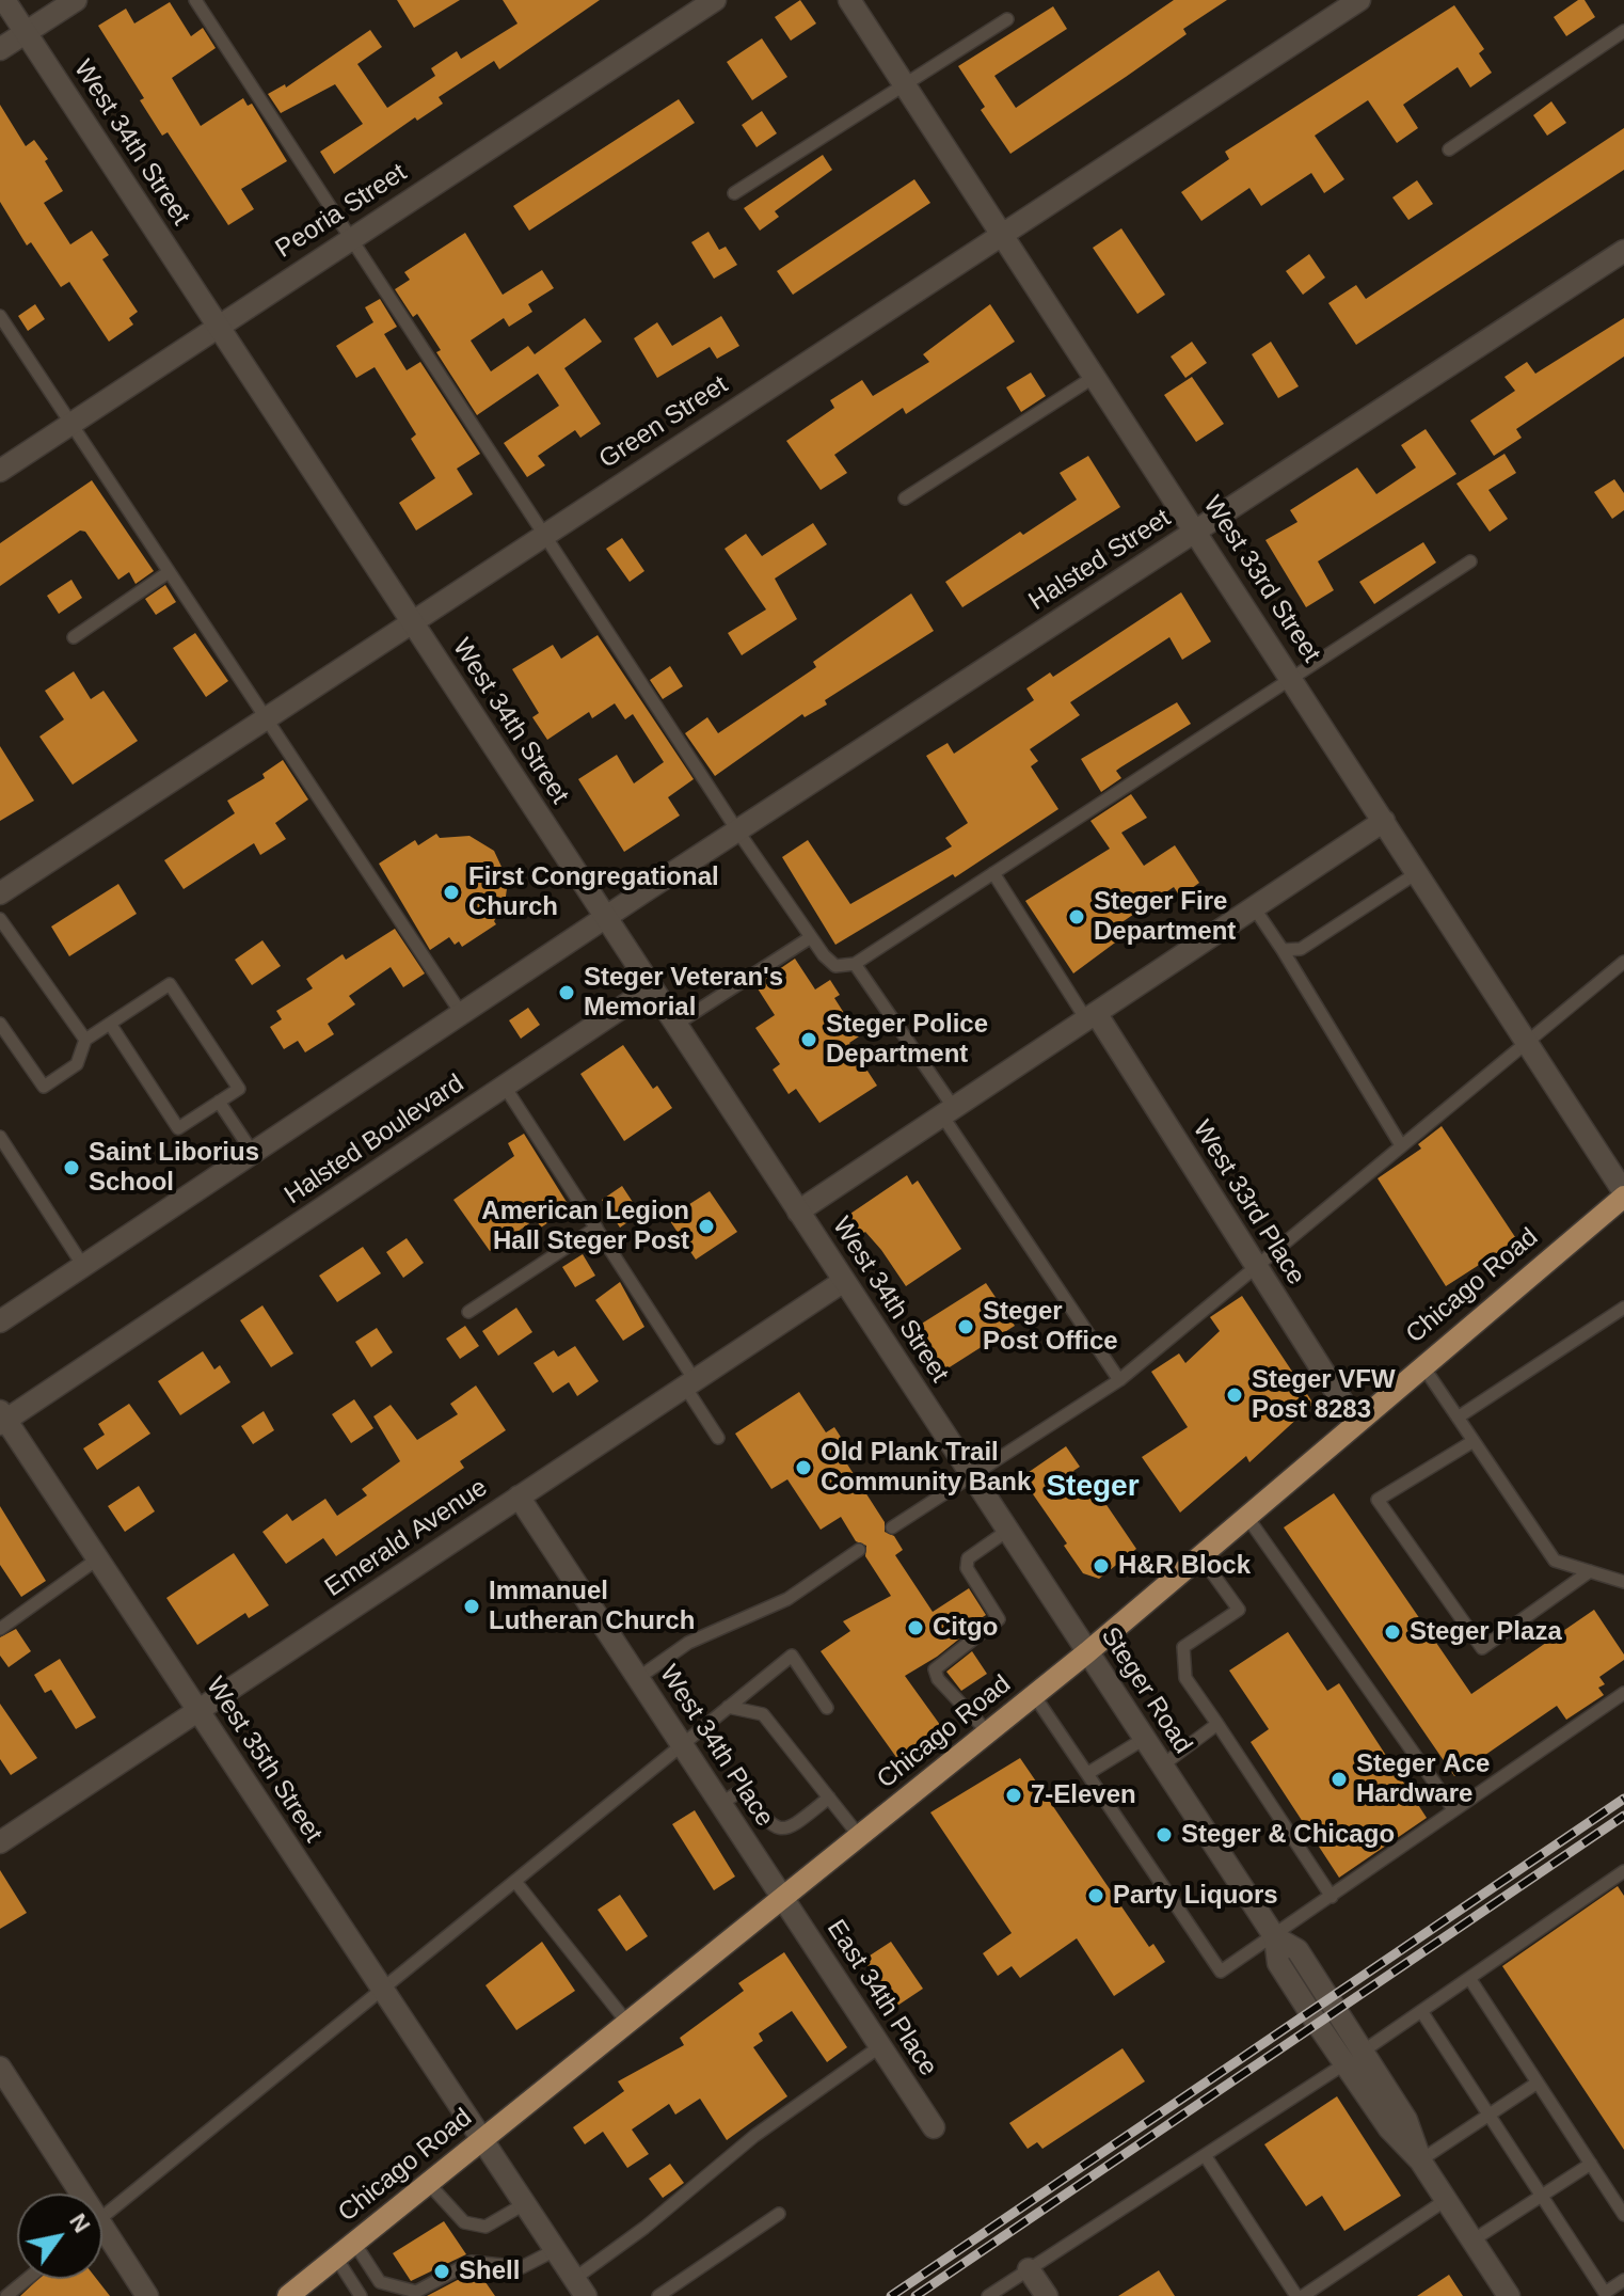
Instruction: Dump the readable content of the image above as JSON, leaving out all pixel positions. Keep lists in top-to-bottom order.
{
  "streets": {
    "main road": ["Chicago Road"],
    "street": [
      "West 34th Street",
      "Peoria Street",
      "Green Street",
      "Halsted Street",
      "West 33rd Street",
      "Halsted Boulevard",
      "West 33rd Place",
      "Emerald Avenue",
      "Steger Road",
      "West 34th Place",
      "West 35th Street",
      "East 34th Place"
    ]
  },
  "crossings": [
    ["West 34th Street", "Peoria Street"],
    ["West 34th Street", "Green Street"],
    ["West 34th Street", "Halsted Street"],
    ["West 34th Street", "Halsted Boulevard"],
    ["West 34th Street", "Emerald Avenue"],
    ["West 34th Street", "Steger Road"],
    ["Green Street", "West 33rd Street"],
    ["Halsted Street", "West 33rd Street"],
    ["West 33rd Street", "Chicago Road"],
    ["Halsted Boulevard", "West 35th Street"],
    ["West 33rd Place", "Chicago Road"],
    ["Chicago Road", "Steger Road"],
    ["Chicago Road", "West 34th Place"],
    ["Chicago Road", "West 35th Street"],
    ["Chicago Road", "East 34th Place"],
    ["Emerald Avenue", "West 34th Place"],
    ["Emerald Avenue", "West 35th Street"],
    ["West 34th Place", "East 34th Place"]
  ],
  "districts": ["Steger"],
  "places": [
    "First Congregational Church",
    "Steger Fire Department",
    "Steger Veteran's Memorial",
    "Steger Police Department",
    "Saint Liborius School",
    "American Legion Hall Steger Post",
    "Steger Post Office",
    "Steger VFW Post 8283",
    "Old Plank Trail Community Bank",
    "H&R Block",
    "Immanuel Lutheran Church",
    "Citgo",
    "Steger Plaza",
    "Steger Ace Hardware",
    "7-Eleven",
    "Steger & Chicago",
    "Party Liquors",
    "Shell"
  ],
  "north": "top right"
}
